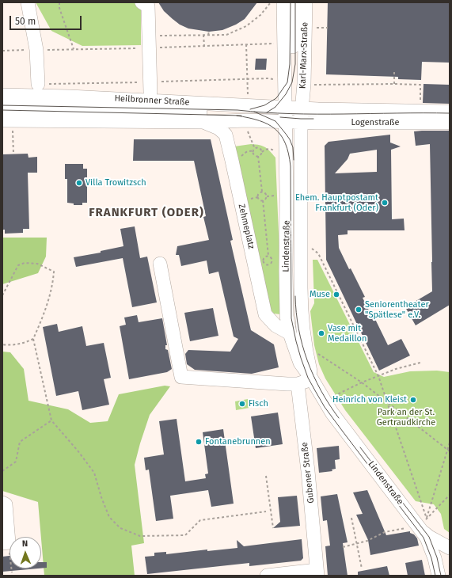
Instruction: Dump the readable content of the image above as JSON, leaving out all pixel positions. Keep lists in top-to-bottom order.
{
  "streets": {
    "street": [
      "Karl-Marx-Straße",
      "Heilbronner Straße",
      "Logenstraße",
      "Zehmeplatz",
      "Lindenstraße",
      "Gubener Straße"
    ]
  },
  "crossings": [
    ["Karl-Marx-Straße", "Heilbronner Straße"],
    ["Karl-Marx-Straße", "Logenstraße"],
    ["Karl-Marx-Straße", "Lindenstraße"],
    ["Heilbronner Straße", "Logenstraße"],
    ["Heilbronner Straße", "Lindenstraße"],
    ["Logenstraße", "Lindenstraße"],
    ["Zehmeplatz", "Lindenstraße"]
  ],
  "districts": ["FRANKFURT (ODER)"],
  "parks": ["Park an der St. Gertraudkirche"],
  "places": [
    "Villa Trowitzsch",
    "Ehem. Hauptpostamt Frankfurt (Oder)",
    "Muse",
    "Seniorentheater \"Spätlese\" e.V.",
    "Vase mit Medaillon",
    "Heinrich von Kleist",
    "Fisch",
    "Fontanebrunnen"
  ],
  "scale_bar": "50 m",
  "north": "top"
}
